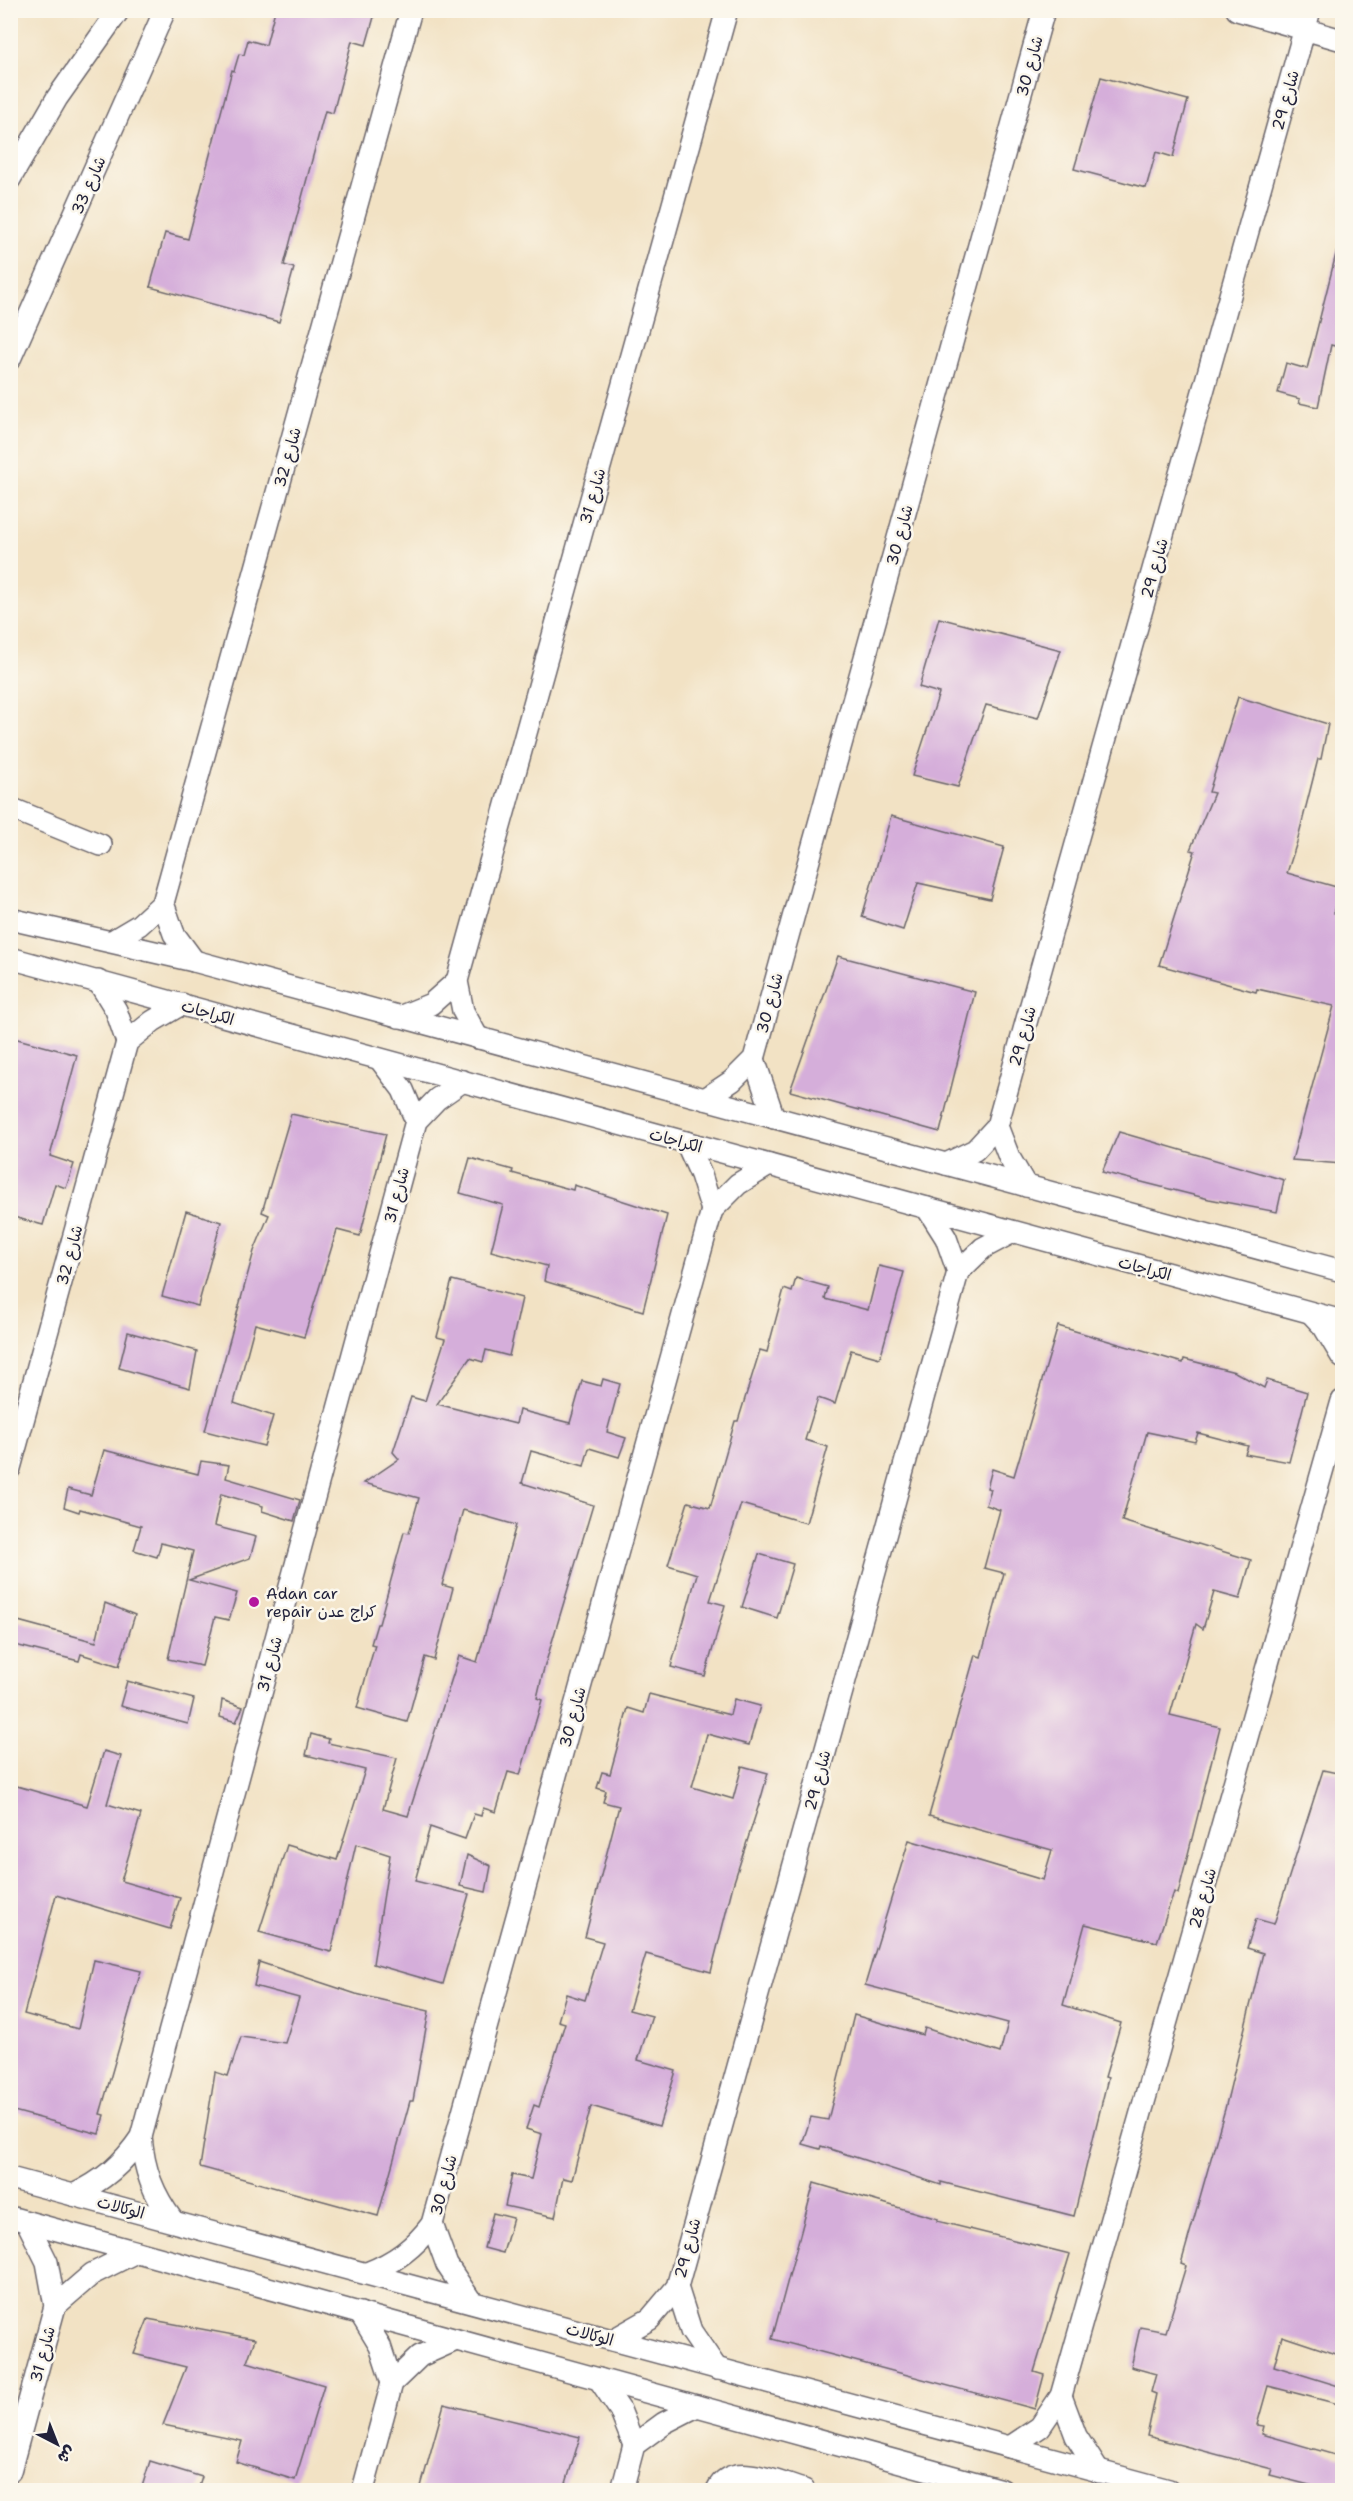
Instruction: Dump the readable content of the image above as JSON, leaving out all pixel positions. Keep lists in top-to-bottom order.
{
  "streets": {
    "street": [
      "شارع 30",
      "شارع 29",
      "شارع 33",
      "شارع 32",
      "شارع 31",
      "الكراجات",
      "شارع 28",
      "الوكالات"
    ]
  },
  "crossings": [
    ["شارع 30", "الكراجات"],
    ["شارع 30", "الوكالات"],
    ["شارع 29", "الوكالات"],
    ["شارع 31", "الكراجات"],
    ["شارع 31", "الوكالات"],
    ["شارع 28", "الوكالات"]
  ],
  "places": ["Adan car repair كراج عدن"],
  "north": "bottom right"
}
